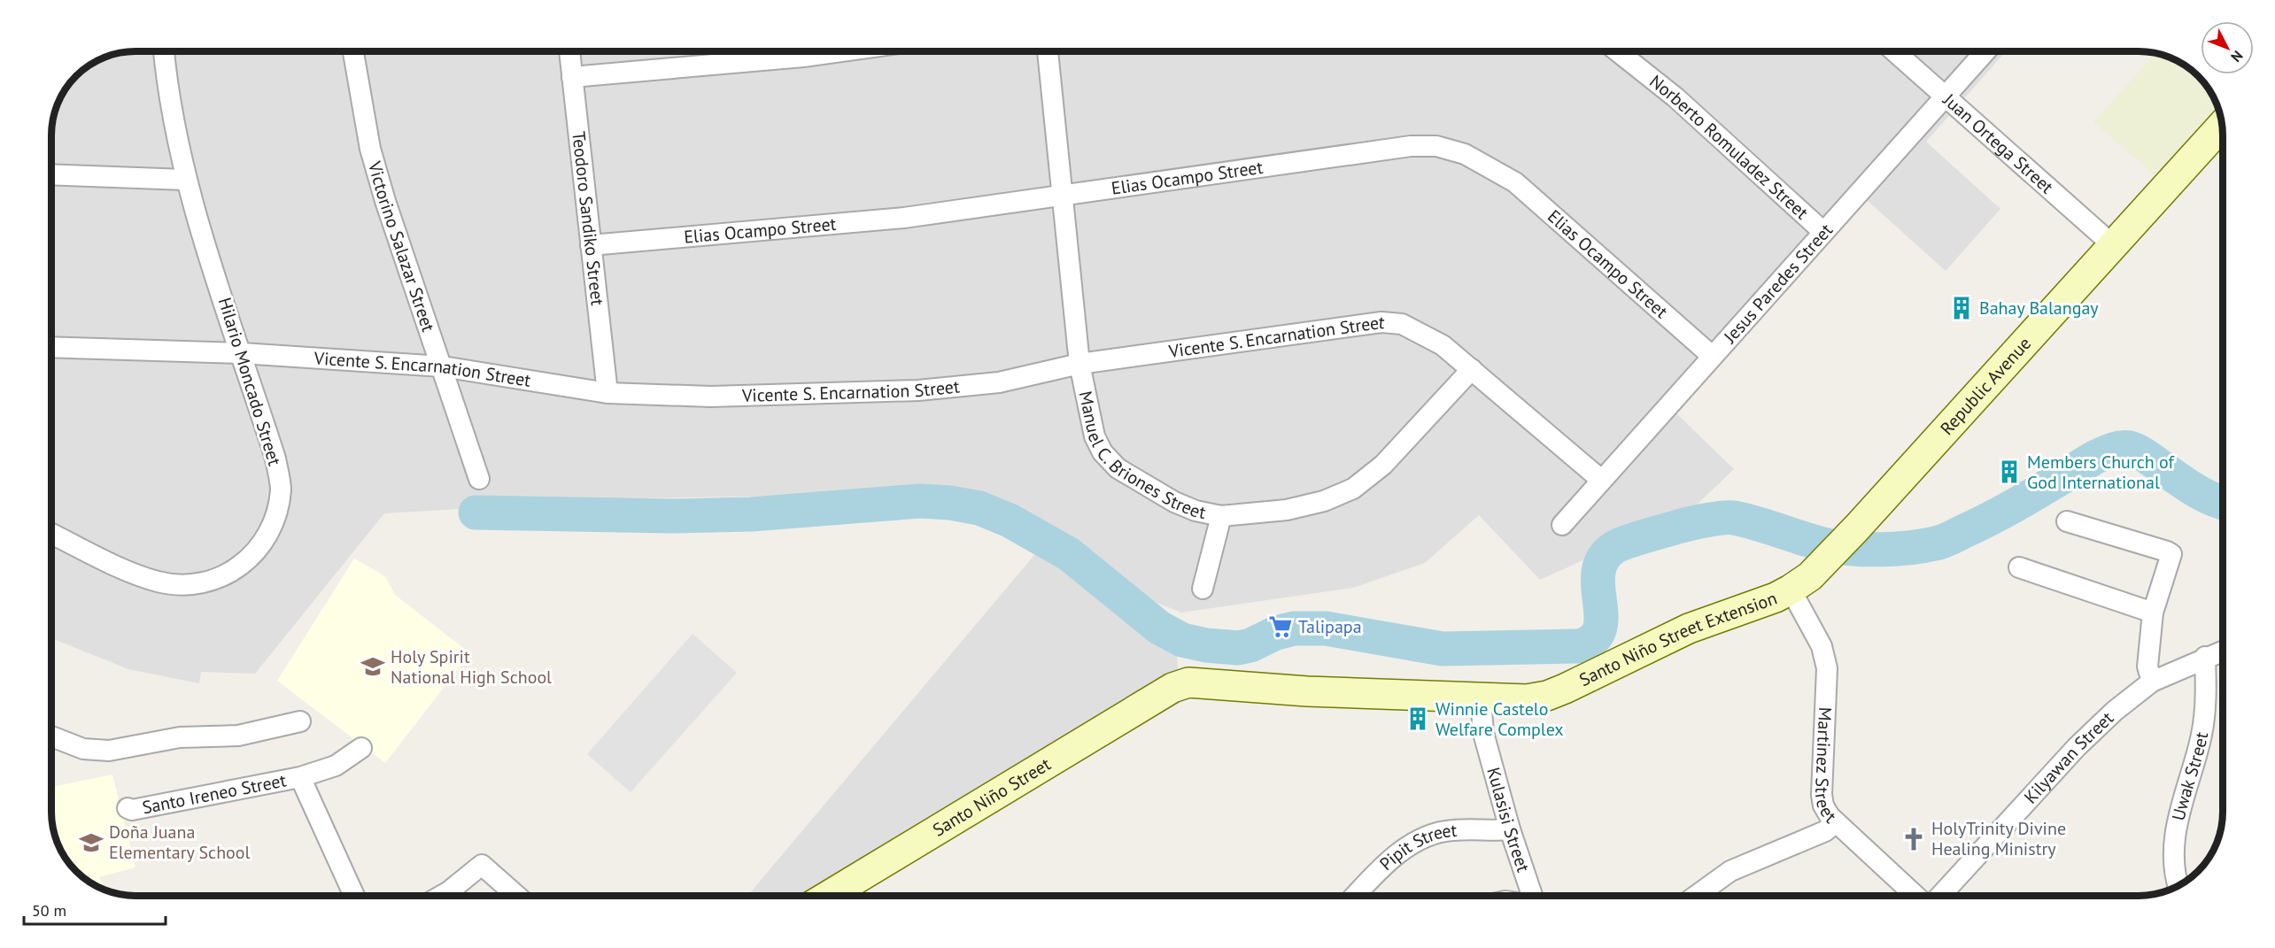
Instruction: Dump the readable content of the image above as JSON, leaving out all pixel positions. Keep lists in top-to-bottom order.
{
  "streets": {
    "main road": ["Republic Avenue", "Santo Niño Street Extension", "Santo Niño Street"],
    "street": [
      "Juan Ortega Street",
      "Norberto Romuladez Street",
      "Elias Ocampo Street",
      "Teodoro Sandiko Street",
      "Victorino Salazar Street",
      "Jesus Paredes Street",
      "Vicente S. Encarnation Street",
      "Hilario Moncado Street",
      "Manuel C. Briones Street",
      "Kilyawan Street",
      "Martinez Street",
      "Uwak Street",
      "Santo Ireneo Street",
      "Kulasisi Street",
      "Pipit Street"
    ]
  },
  "crossings": [
    ["Juan Ortega Street", "Jesus Paredes Street"],
    ["Juan Ortega Street", "Republic Avenue"],
    ["Norberto Romuladez Street", "Jesus Paredes Street"],
    ["Elias Ocampo Street", "Teodoro Sandiko Street"],
    ["Elias Ocampo Street", "Jesus Paredes Street"],
    ["Elias Ocampo Street", "Manuel C. Briones Street"],
    ["Teodoro Sandiko Street", "Vicente S. Encarnation Street"],
    ["Victorino Salazar Street", "Vicente S. Encarnation Street"],
    ["Jesus Paredes Street", "Vicente S. Encarnation Street"],
    ["Vicente S. Encarnation Street", "Hilario Moncado Street"],
    ["Vicente S. Encarnation Street", "Manuel C. Briones Street"],
    ["Republic Avenue", "Santo Niño Street Extension"],
    ["Santo Niño Street Extension", "Martinez Street"],
    ["Santo Niño Street Extension", "Santo Niño Street"],
    ["Santo Niño Street Extension", "Kulasisi Street"],
    ["Kilyawan Street", "Uwak Street"],
    ["Kulasisi Street", "Pipit Street"]
  ],
  "places": {
    "building": ["Bahay Balangay", "Members Church of God International", "Winnie Castelo Welfare Complex"],
    "supermarket": ["Talipapa"],
    "school or university": ["Holy Spirit National High School", "Doña Juana Elementary School"],
    "church": ["HolyTrinity Divine Healing Ministry"]
  },
  "scale_bar": "50 m",
  "north": "bottom right"
}
